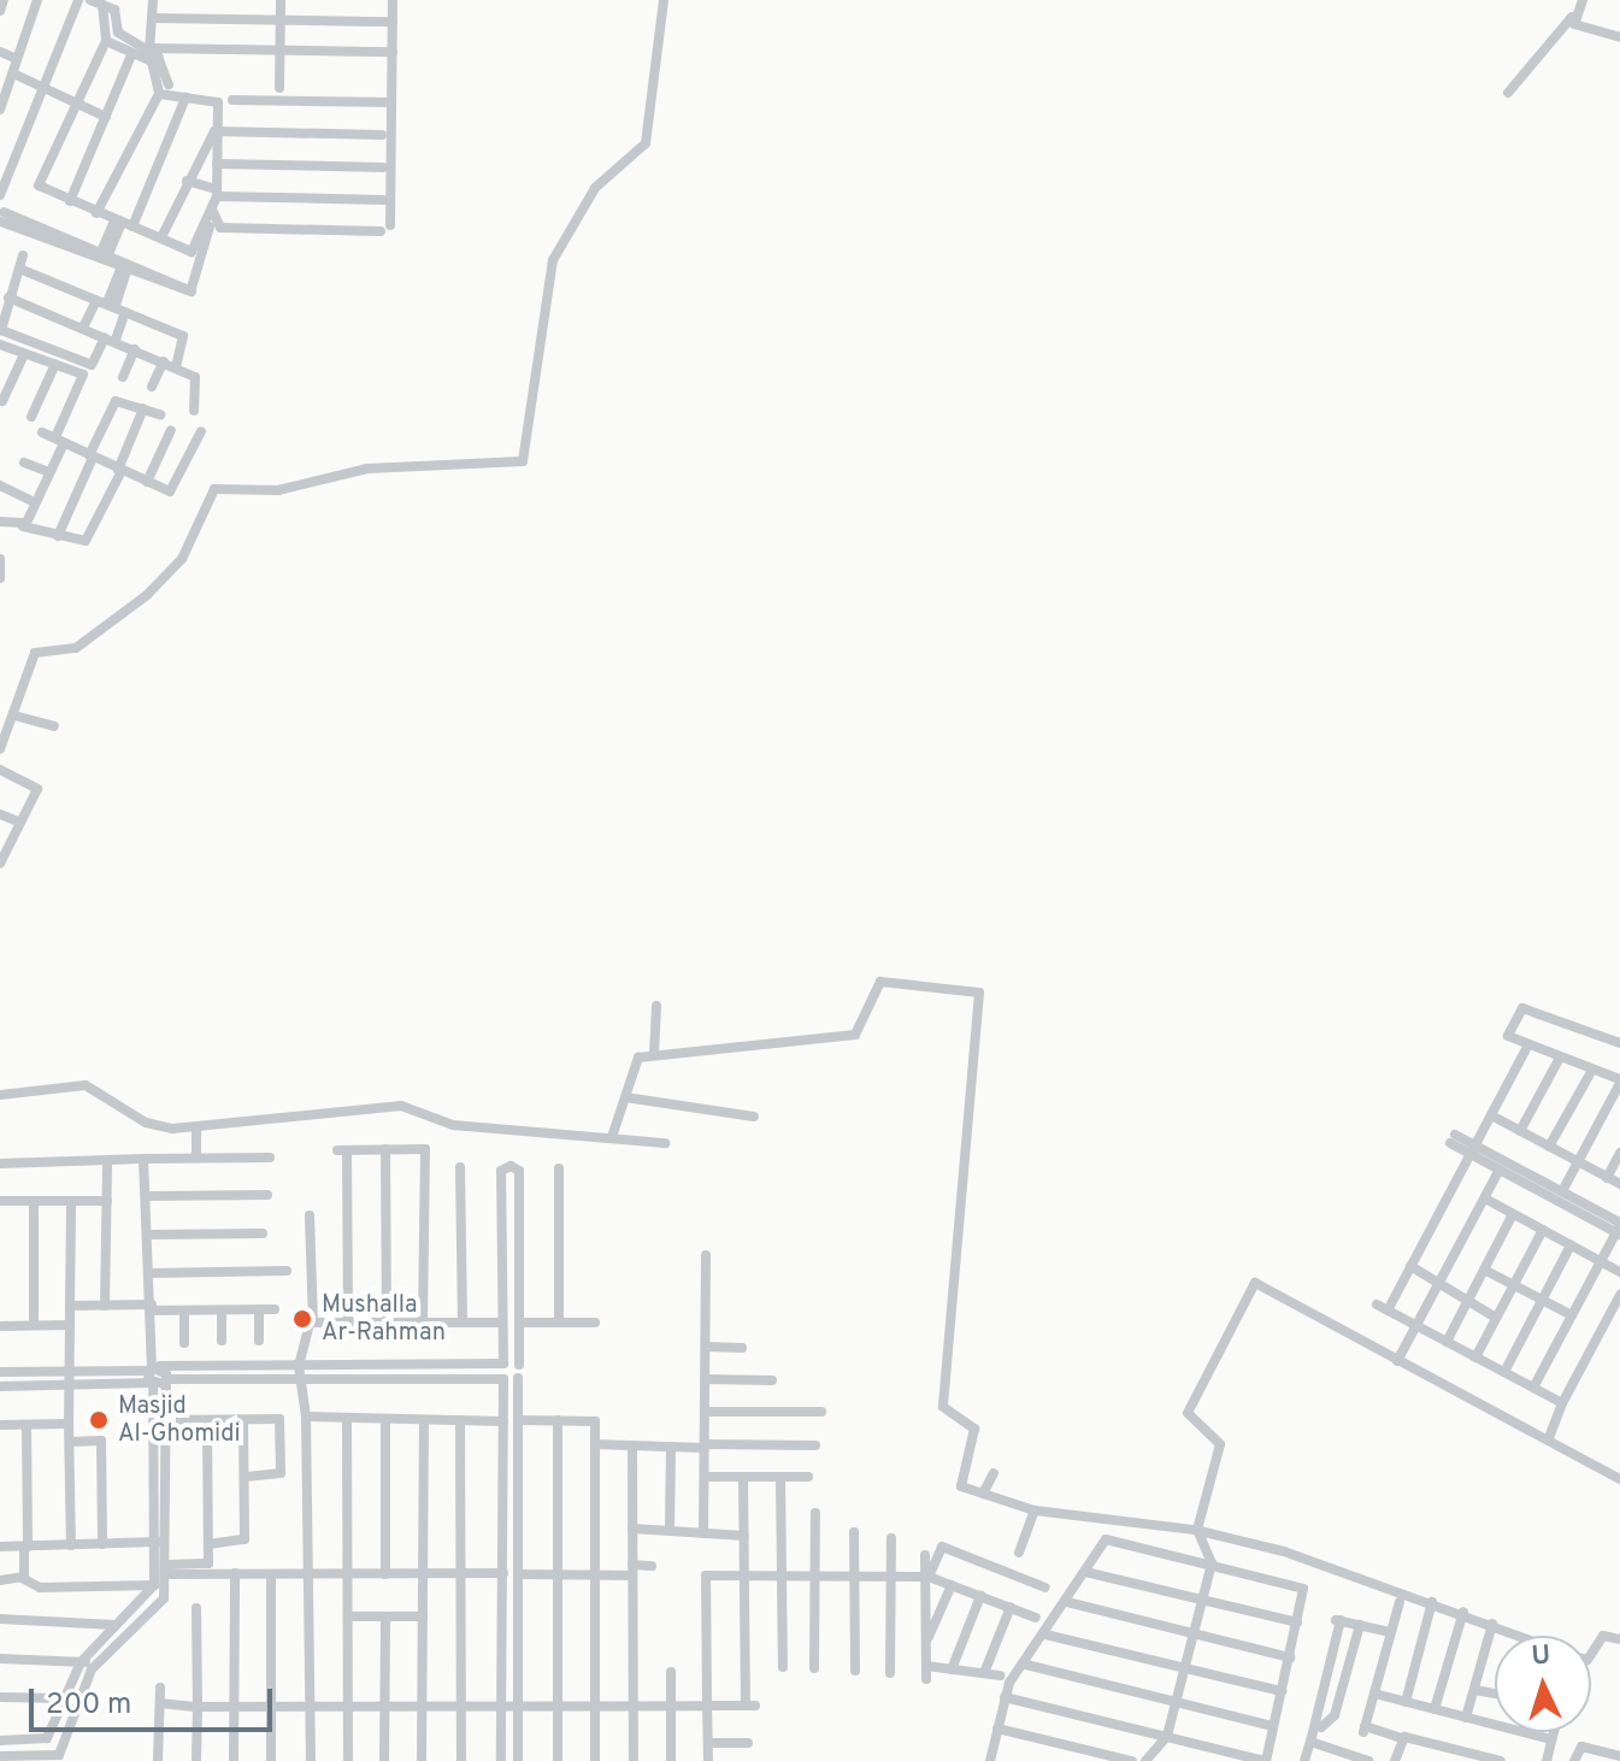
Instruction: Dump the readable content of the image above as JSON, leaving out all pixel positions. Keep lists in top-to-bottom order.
{
  "places": ["Mushalla Ar-Rahman", "Masjid Al-Ghomidi"],
  "scale_bar": "200 m",
  "north": "top"
}
